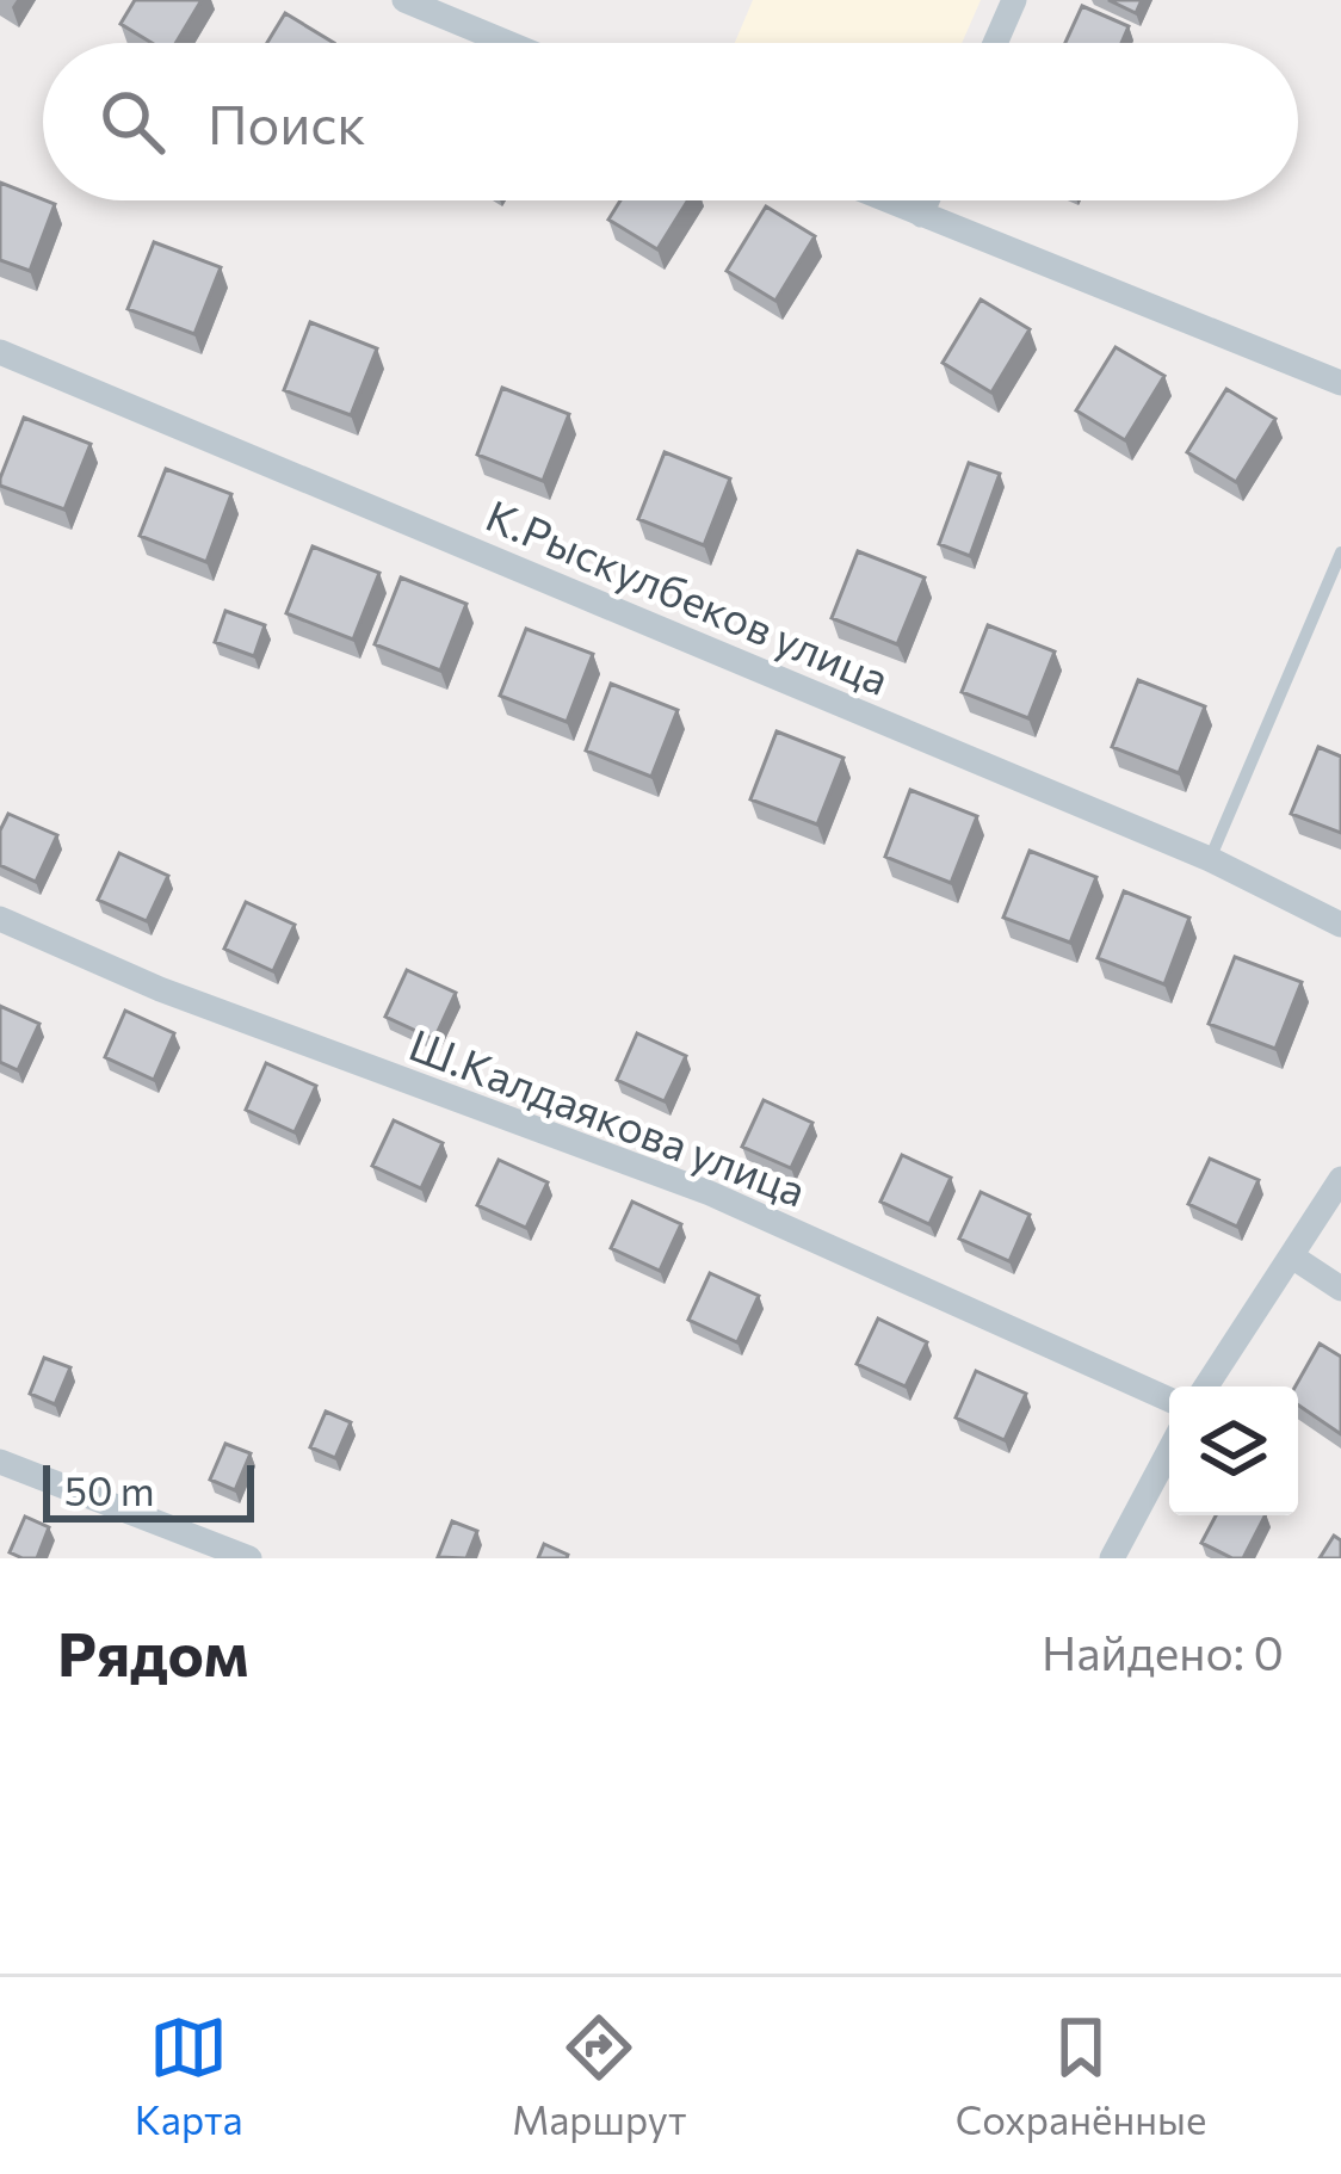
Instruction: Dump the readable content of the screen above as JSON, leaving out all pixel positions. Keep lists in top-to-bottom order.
{
  "streets": {
    "street": ["К.Рыскулбеков улица", "Ш.Калдаякова улица"]
  },
  "scale_bar": "50 m",
  "page": {
    "search": "Поиск",
    "scale": "50 m",
    "heading": ["Рядом", "Найдено: 0"],
    "nav": ["Карта", "Маршрут", "Сохранённые"]
  }
}
